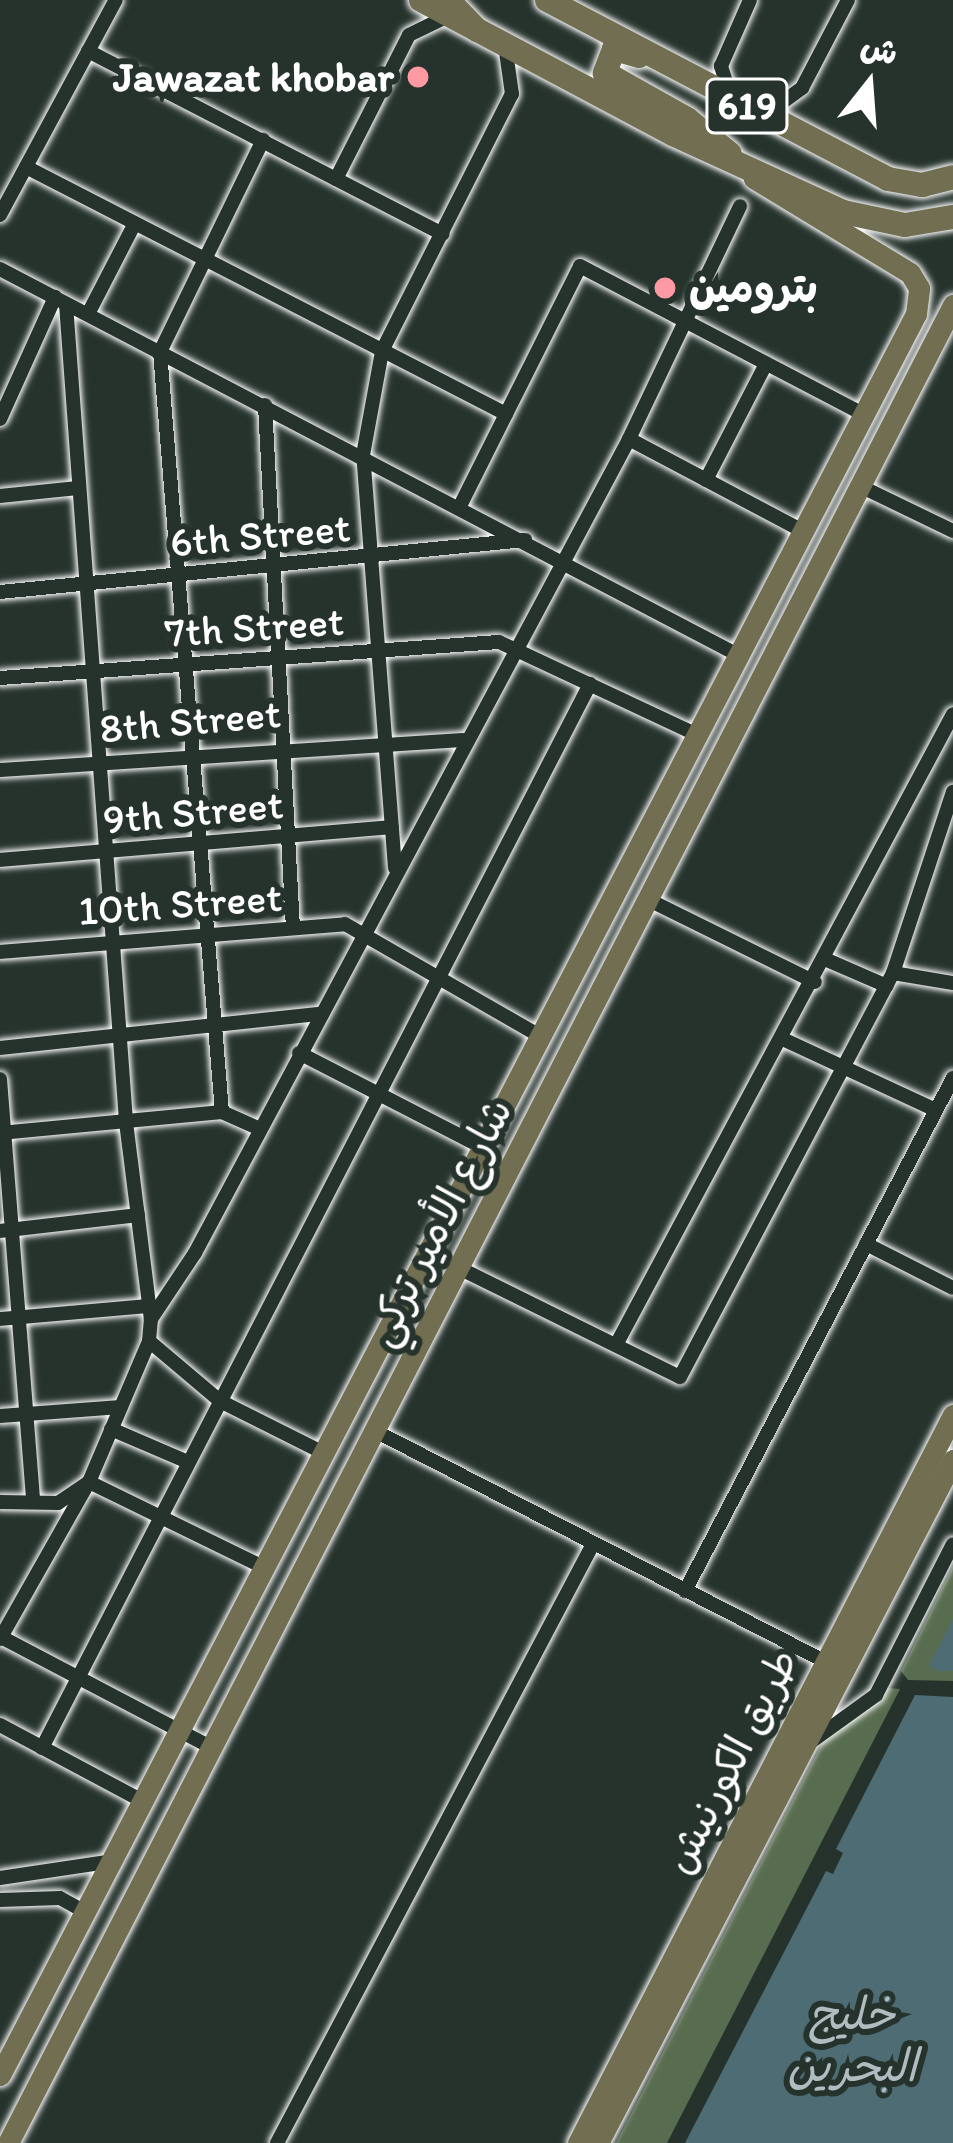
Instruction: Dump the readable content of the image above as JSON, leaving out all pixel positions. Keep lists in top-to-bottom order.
{
  "streets": {
    "highway": ["619"],
    "main road": ["شارع الأمير تركي", "طريق الكورنيش"],
    "street": [
      "6th Street",
      "7th Street",
      "8th Street",
      "9th Street",
      "10th Street"
    ]
  },
  "crossings": [
    ["619", "شارع الأمير تركي"]
  ],
  "water": ["خليج البحرين"],
  "places": ["Jawazat khobar", "بترومين"],
  "north": "top"
}
